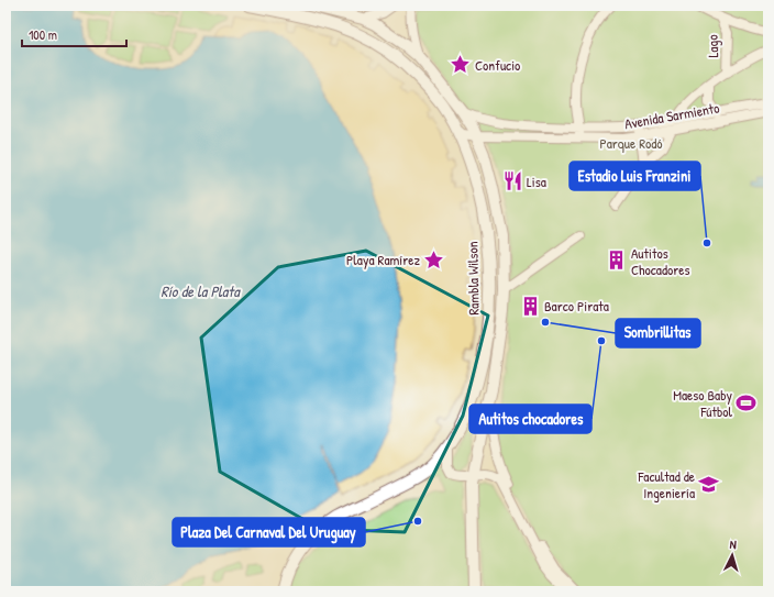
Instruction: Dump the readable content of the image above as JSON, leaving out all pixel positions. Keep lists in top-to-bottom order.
{
  "streets": {
    "main road": ["Rambla Wilson"],
    "street": ["Lago", "Avenida Sarmiento"]
  },
  "crossings": [
    ["Avenida Sarmiento", "Rambla Wilson"]
  ],
  "water": ["Río de la Plata"],
  "parks": ["Parque Rodó"],
  "places": {
    "place": ["Confucio", "Playa Ramírez"],
    "restaurant": ["Lisa"],
    "other": [
      "Estadio Luis Franzini",
      "Sombrillitas",
      "Autitos chocadores",
      "Plaza Del Carnaval Del Uruguay"
    ],
    "building": ["Autitos Chocadores", "Barco Pirata"],
    "sports": ["Maeso Baby Fútbol"],
    "school or university": ["Facultad de Ingeniería"]
  },
  "scale_bar": "100 m",
  "north": "top"
}
